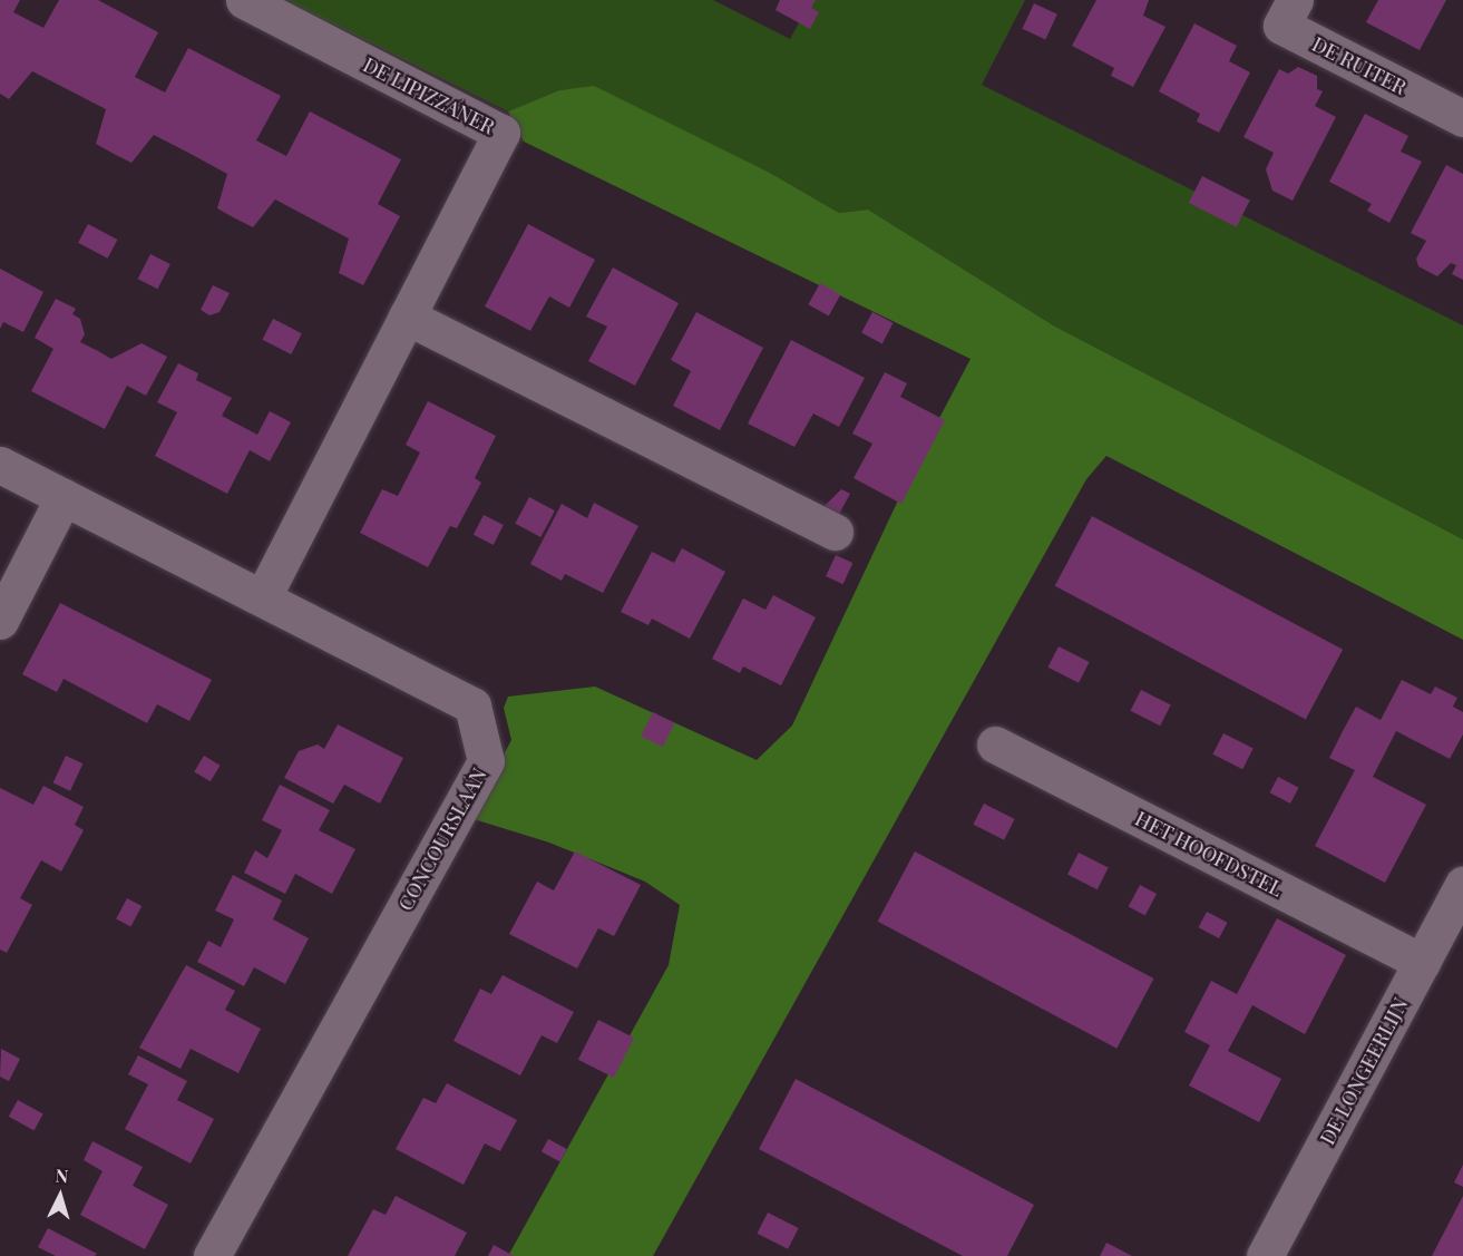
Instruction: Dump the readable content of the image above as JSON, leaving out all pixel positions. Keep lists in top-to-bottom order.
{
  "streets": {
    "street": [
      "DE RUITER",
      "DE LIPIZZANER",
      "CONCOURSLAAN",
      "HET HOOFDSTEL",
      "DE LONGEERLIJN"
    ]
  },
  "crossings": [
    ["DE LIPIZZANER", "CONCOURSLAAN"],
    ["HET HOOFDSTEL", "DE LONGEERLIJN"]
  ],
  "north": "top"
}
